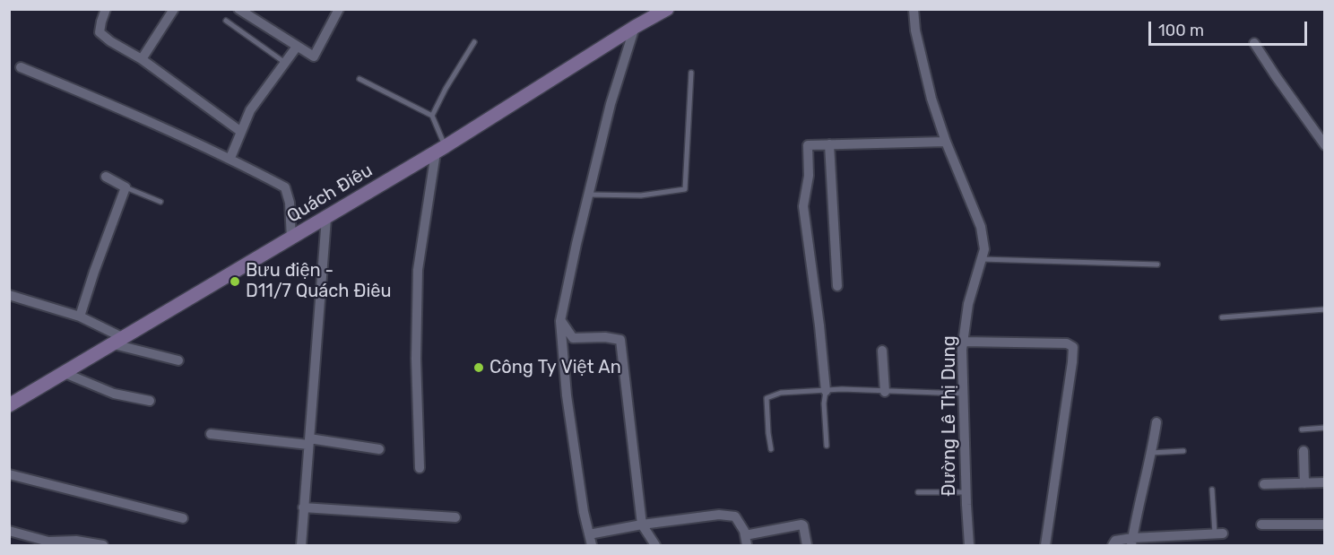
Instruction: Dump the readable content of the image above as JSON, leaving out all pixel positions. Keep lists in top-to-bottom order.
{
  "streets": {
    "main road": ["Quách Điêu"],
    "street": ["Đường Lê Thị Dung"]
  },
  "places": ["Bưu điện - D11/7 Quách Điêu", "Công Ty Việt An"],
  "scale_bar": "100 m"
}
